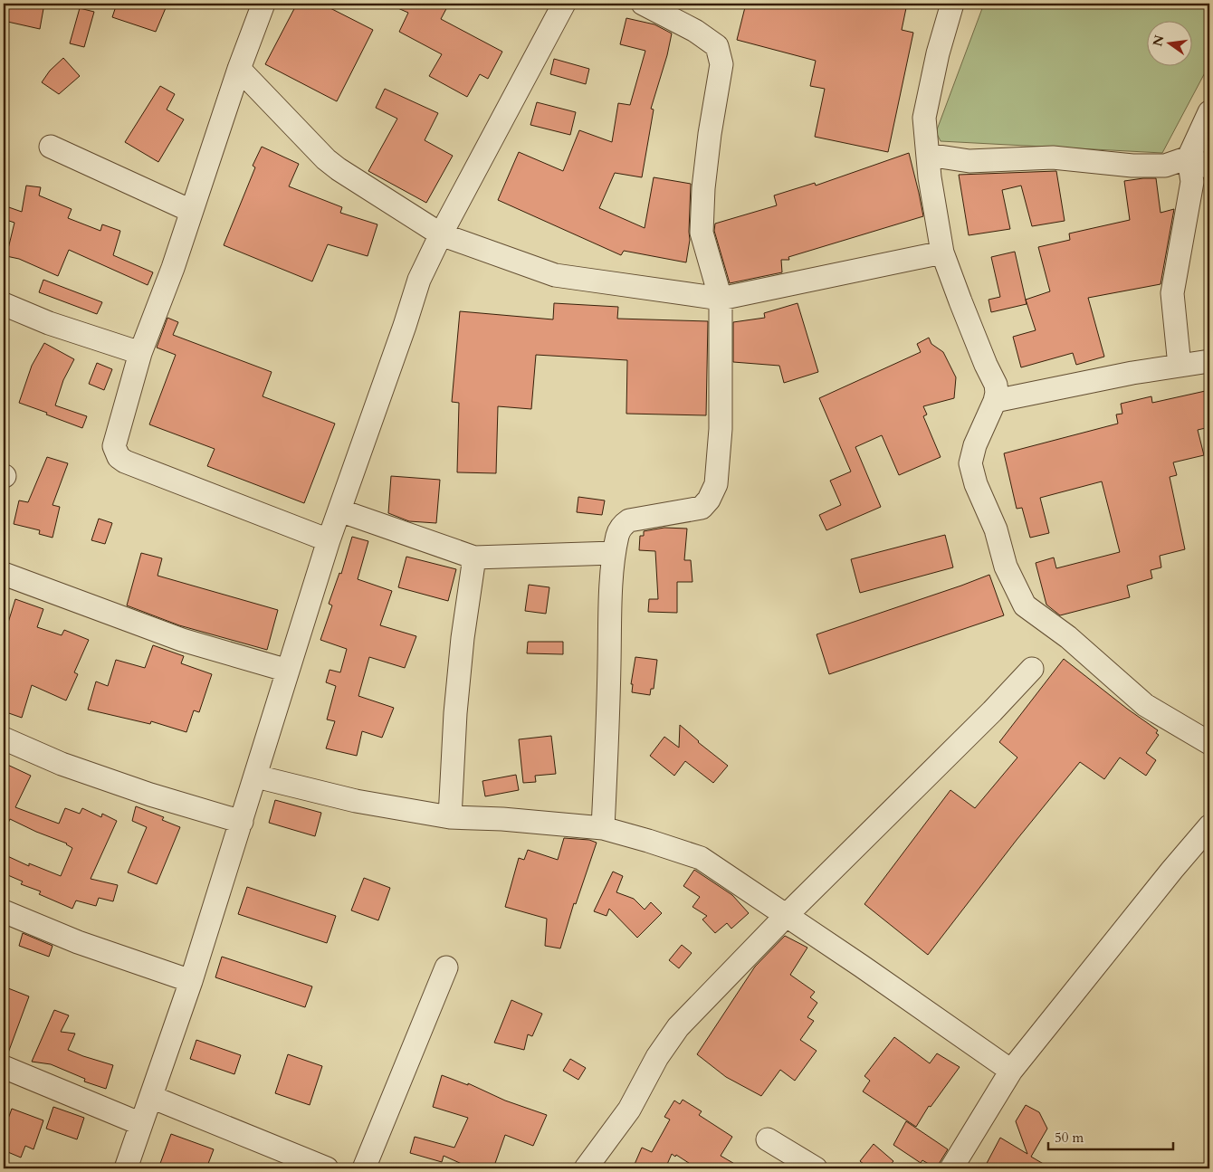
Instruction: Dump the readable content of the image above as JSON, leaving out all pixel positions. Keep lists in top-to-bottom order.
{
  "scale_bar": "50 m",
  "north": "left"
}
